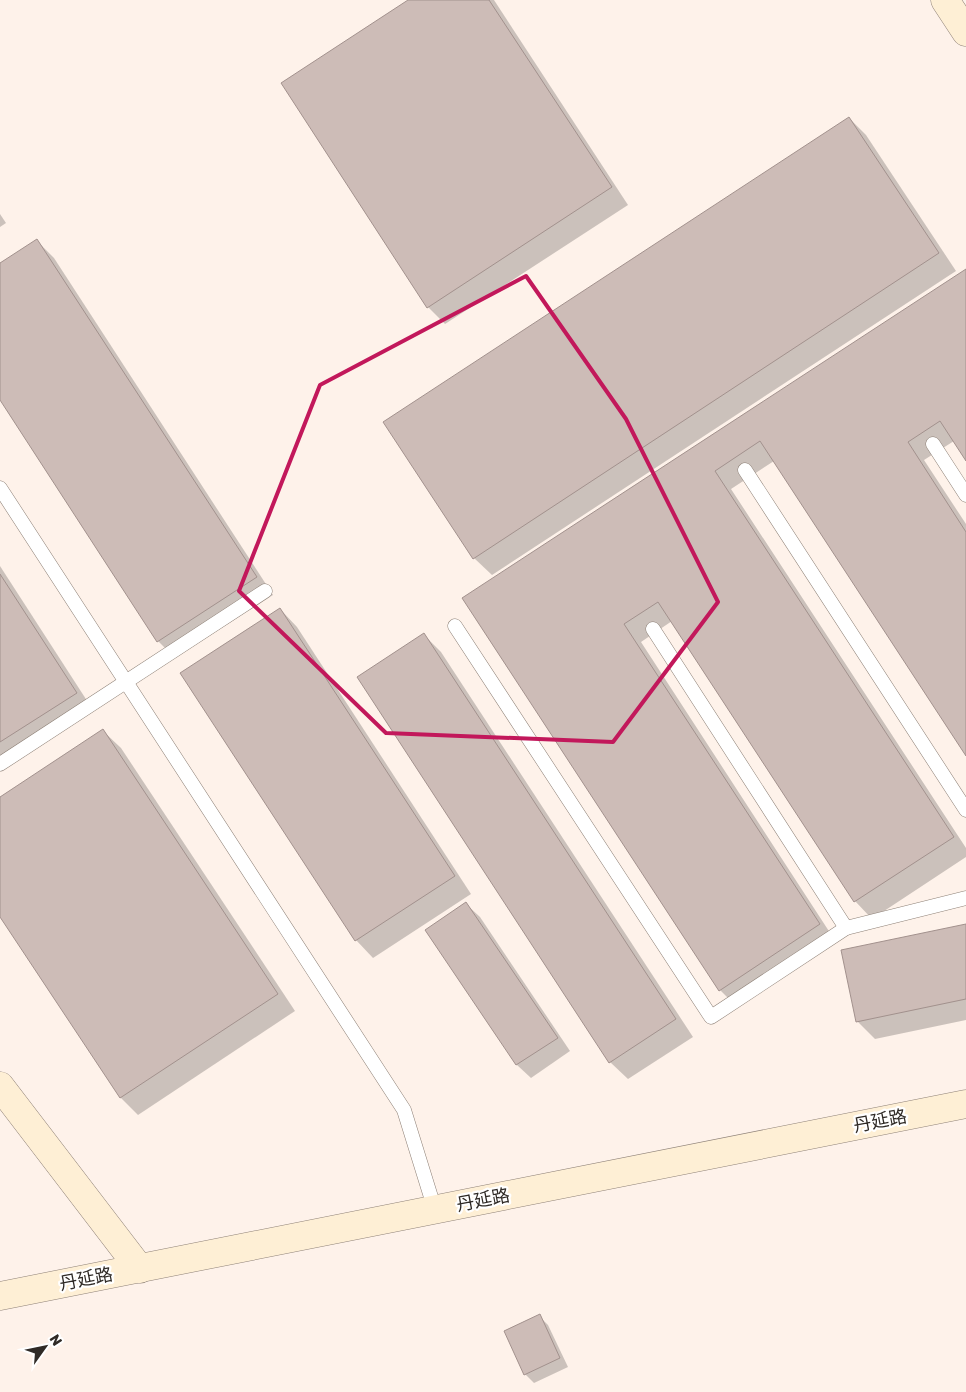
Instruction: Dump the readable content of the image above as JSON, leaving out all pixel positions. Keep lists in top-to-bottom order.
{
  "streets": {
    "main road": ["丹延路"]
  },
  "north": "top right"
}
